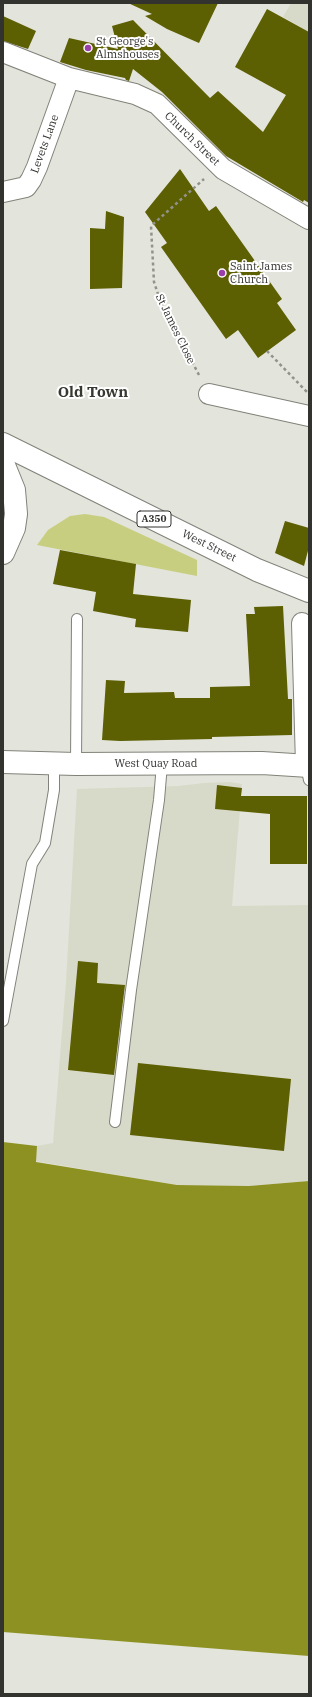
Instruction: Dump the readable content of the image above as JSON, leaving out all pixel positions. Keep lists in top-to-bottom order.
{
  "streets": {
    "highway": ["A350", "West Street", "West Quay Road"],
    "street": ["Church Street", "Levets Lane"],
    "path": ["St James Close"]
  },
  "crossings": [
    ["Church Street", "Levets Lane"],
    ["Church Street", "St James Close"]
  ],
  "districts": ["Old Town"],
  "places": ["St George's Almshouses", "Saint James Church"]
}
